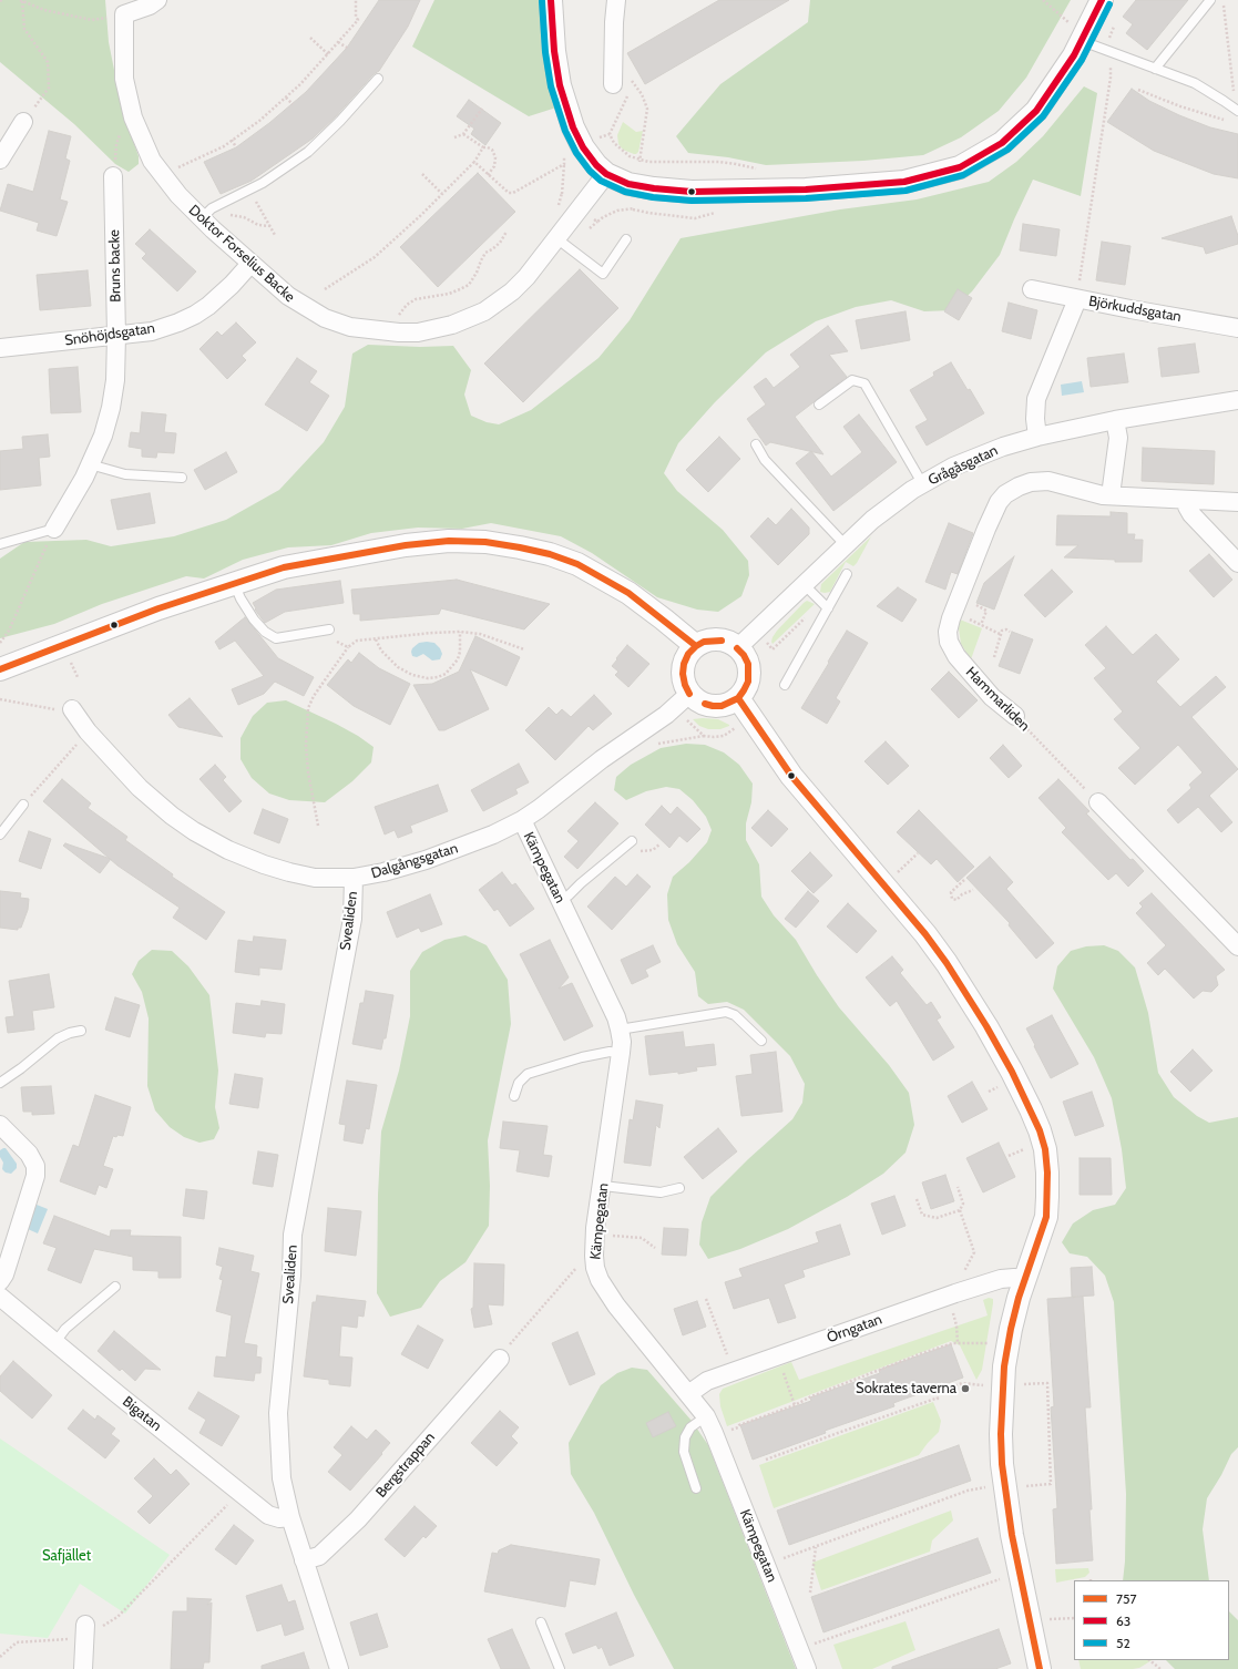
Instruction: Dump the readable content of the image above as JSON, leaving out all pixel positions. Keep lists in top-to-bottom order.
{
  "streets": {
    "street": [
      "Doktor Forselius Backe",
      "Bruns backe",
      "Björkuddsgatan",
      "Snöhöjdsgatan",
      "Grågåsgatan",
      "Hammarliden",
      "Dalgångsgatan",
      "Kämpegatan",
      "Svealiden",
      "Örngatan",
      "Bigatan",
      "Bergstrappan"
    ]
  },
  "crossings": [
    ["Doktor Forselius Backe", "Snöhöjdsgatan"],
    ["Bruns backe", "Snöhöjdsgatan"],
    ["Grågåsgatan", "Dalgångsgatan"],
    ["Dalgångsgatan", "Kämpegatan"],
    ["Dalgångsgatan", "Svealiden"],
    ["Kämpegatan", "Örngatan"],
    ["Svealiden", "Bigatan"],
    ["Svealiden", "Bergstrappan"]
  ],
  "parks": ["Safjället"],
  "places": ["Sokrates taverna"],
  "lines": ["transit line 63", "transit line 52", "transit line 757"],
  "legend": ["757", "63", "52"]
}
